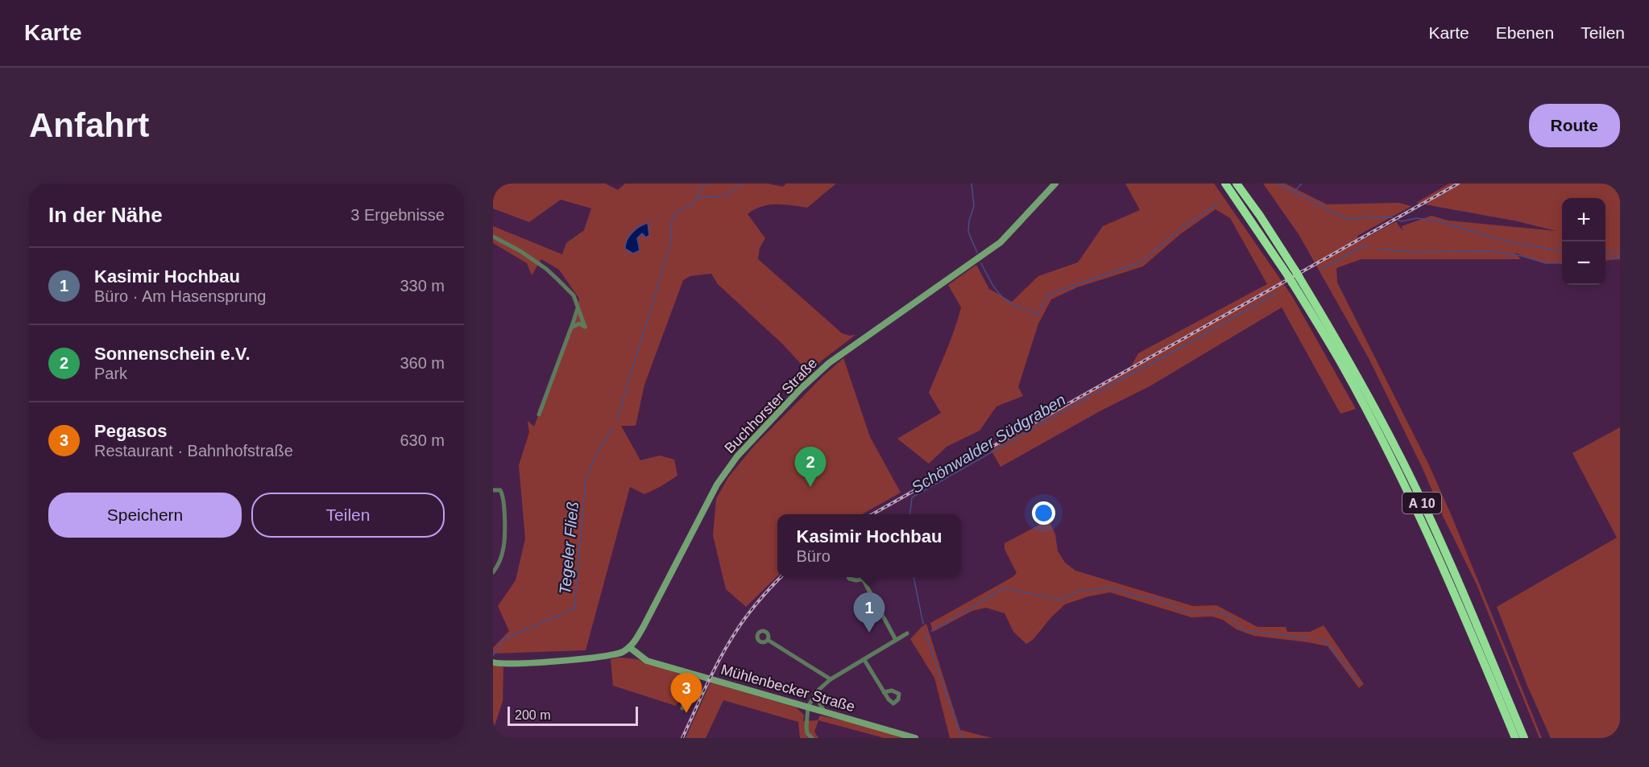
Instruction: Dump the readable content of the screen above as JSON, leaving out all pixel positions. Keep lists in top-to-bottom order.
{
  "streets": {
    "highway": ["A 10"],
    "main road": ["Buchhorster Straße", "Mühlenbecker Straße"]
  },
  "crossings": [
    ["Buchhorster Straße", "Mühlenbecker Straße"]
  ],
  "water": ["Schönwalder Südgraben", "Tegeler Fließ"],
  "scale_bar": "200 m",
  "page": {
    "header": "Karte",
    "nav": ["Karte", "Ebenen", "Teilen"],
    "buttons": [
      "Route",
      ["Speichern", "Teilen"]
    ],
    "title": "Anfahrt",
    "heading": ["In der Nähe", "3 Ergebnisse"],
    "map_buttons": ["+", "−"],
    "list": [
      {
        "mark": "1",
        "name": "Kasimir Hochbau",
        "note": "Büro · Am Hasensprung",
        "value": "330 m"
      },
      {
        "mark": "2",
        "name": "Sonnenschein e.V.",
        "note": "Park",
        "value": "360 m"
      },
      {
        "mark": "3",
        "name": "Pegasos",
        "note": "Restaurant · Bahnhofstraße",
        "value": "630 m"
      }
    ],
    "pins": ["2", "1", "3"],
    "popup": ["Kasimir Hochbau", "Büro"],
    "scale": "200 m"
  }
}
